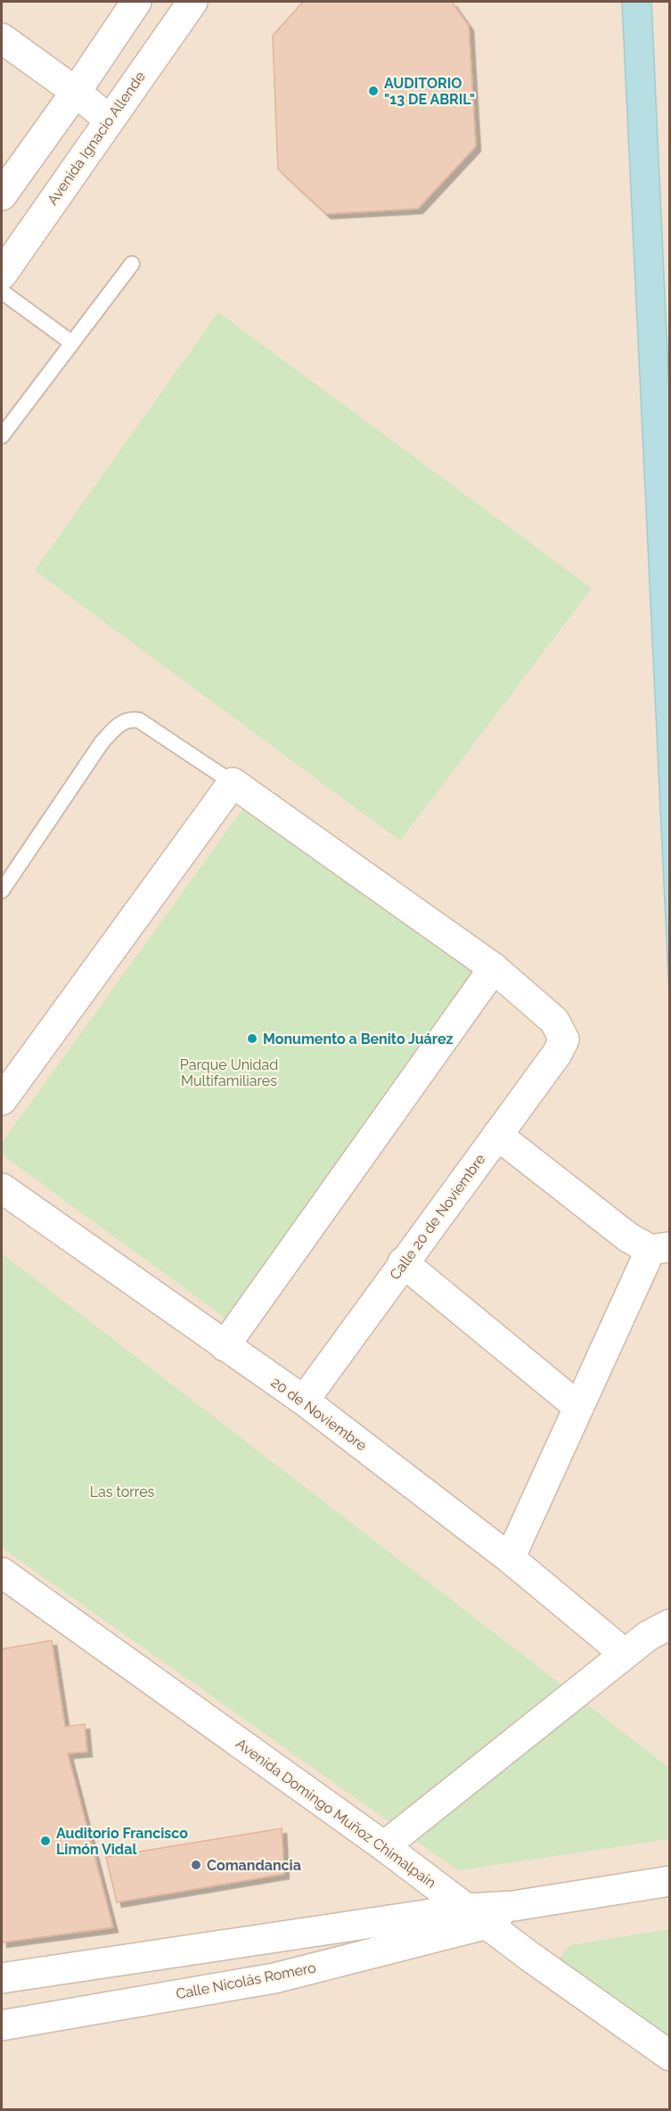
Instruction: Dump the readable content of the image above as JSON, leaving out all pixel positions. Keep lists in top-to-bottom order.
{
  "streets": {
    "street": [
      "Avenida Ignacio Allende",
      "Calle 20 de Noviembre",
      "20 de Noviembre",
      "Avenida Domingo Muñoz Chimalpain",
      "Calle Nicolás Romero"
    ]
  },
  "crossings": [
    ["Calle 20 de Noviembre", "20 de Noviembre"],
    ["Avenida Domingo Muñoz Chimalpain", "Calle Nicolás Romero"]
  ],
  "parks": ["Parque Unidad Multifamiliares", "Las torres"],
  "places": [
    "AUDITORIO \"13 DE ABRIL\"",
    "Monumento a Benito Juárez",
    "Auditorio Francisco Limón Vidal",
    "Comandancia"
  ]
}
